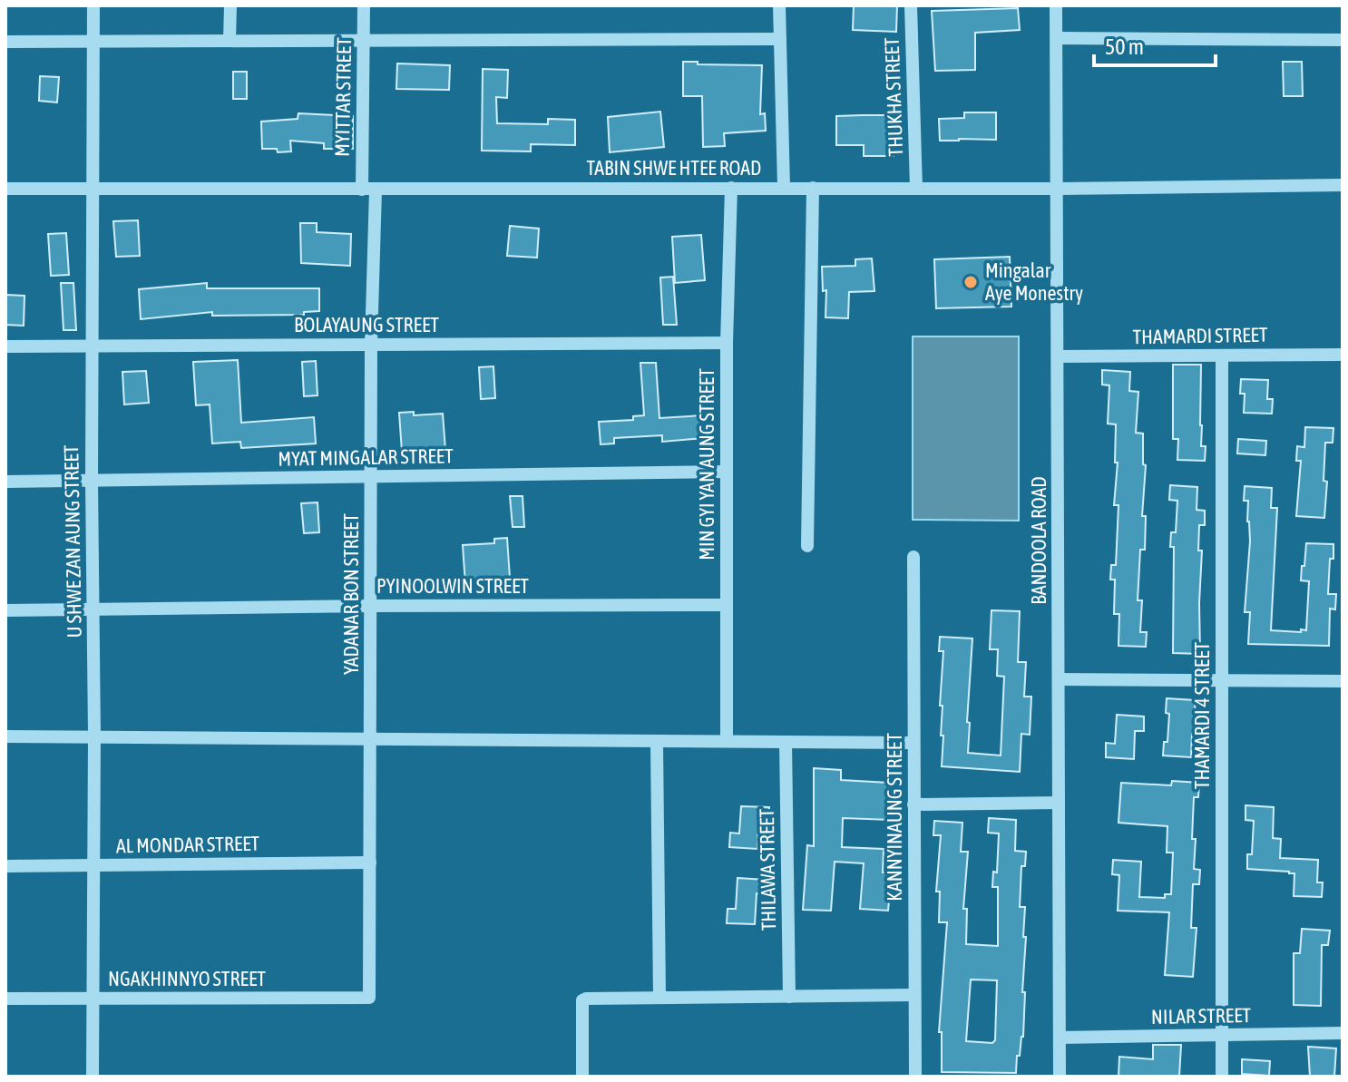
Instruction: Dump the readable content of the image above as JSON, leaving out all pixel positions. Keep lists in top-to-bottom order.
{
  "streets": {
    "street": [
      "MYITTAR STREET",
      "THUKHA STREET",
      "TABIN SHWE HTEE ROAD",
      "BOLAYAUNG STREET",
      "THAMARDI STREET",
      "MYAT MINGALAR STREET",
      "MIN GYI YAN AUNG STREET",
      "BANDOOLA ROAD",
      "U SHWE ZAN AUNG STREET",
      "PYINOOLWIN STREET",
      "YADANAR BON STREET",
      "THAMARDI 4 STREET",
      "KANNYINAUNG STREET",
      "AL MONDAR STREET",
      "THILAWA STREET",
      "NGAKHINNYO STREET",
      "NILAR STREET"
    ]
  },
  "crossings": [
    ["MYITTAR STREET", "TABIN SHWE HTEE ROAD"],
    ["MYITTAR STREET", "YADANAR BON STREET"],
    ["THUKHA STREET", "TABIN SHWE HTEE ROAD"],
    ["TABIN SHWE HTEE ROAD", "MIN GYI YAN AUNG STREET"],
    ["TABIN SHWE HTEE ROAD", "BANDOOLA ROAD"],
    ["TABIN SHWE HTEE ROAD", "U SHWE ZAN AUNG STREET"],
    ["TABIN SHWE HTEE ROAD", "YADANAR BON STREET"],
    ["BOLAYAUNG STREET", "MIN GYI YAN AUNG STREET"],
    ["BOLAYAUNG STREET", "U SHWE ZAN AUNG STREET"],
    ["BOLAYAUNG STREET", "YADANAR BON STREET"],
    ["THAMARDI STREET", "BANDOOLA ROAD"],
    ["THAMARDI STREET", "THAMARDI 4 STREET"],
    ["MYAT MINGALAR STREET", "MIN GYI YAN AUNG STREET"],
    ["MYAT MINGALAR STREET", "U SHWE ZAN AUNG STREET"],
    ["MYAT MINGALAR STREET", "YADANAR BON STREET"],
    ["MIN GYI YAN AUNG STREET", "PYINOOLWIN STREET"],
    ["BANDOOLA ROAD", "NILAR STREET"],
    ["U SHWE ZAN AUNG STREET", "PYINOOLWIN STREET"],
    ["U SHWE ZAN AUNG STREET", "AL MONDAR STREET"],
    ["U SHWE ZAN AUNG STREET", "NGAKHINNYO STREET"],
    ["PYINOOLWIN STREET", "YADANAR BON STREET"],
    ["YADANAR BON STREET", "AL MONDAR STREET"],
    ["YADANAR BON STREET", "NGAKHINNYO STREET"],
    ["THAMARDI 4 STREET", "NILAR STREET"]
  ],
  "places": ["Mingalar Aye Monestry"],
  "scale_bar": "50 m"
}
